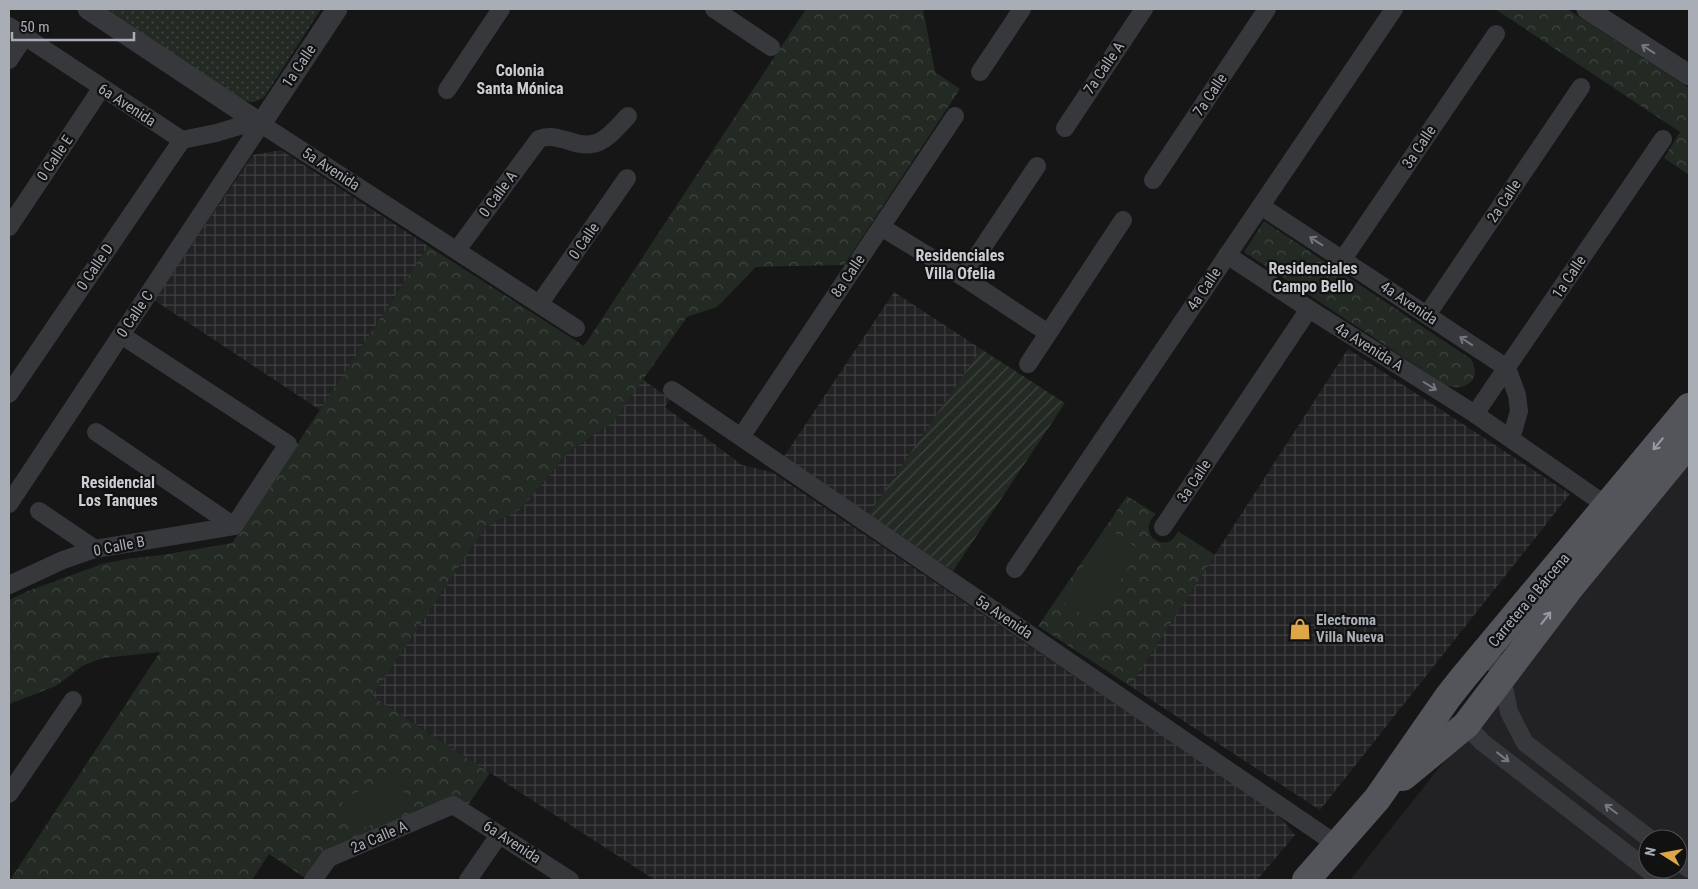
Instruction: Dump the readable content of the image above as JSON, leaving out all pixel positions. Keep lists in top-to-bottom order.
{
  "streets": {
    "main road": ["Carretera a Bárcena"],
    "street": [
      "1a Calle",
      "7a Calle A",
      "7a Calle",
      "6a Avenida",
      "3a Calle",
      "0 Calle E",
      "5a Avenida",
      "0 Calle A",
      "2a Calle",
      "0 Calle",
      "0 Calle D",
      "8a Calle",
      "4a Calle",
      "4a Avenida",
      "0 Calle C",
      "4a Avenida A",
      "0 Calle B",
      "2a Calle A"
    ]
  },
  "crossings": [
    ["1a Calle", "5a Avenida"],
    ["1a Calle", "4a Avenida"],
    ["1a Calle", "0 Calle C"],
    ["1a Calle", "4a Avenida A"],
    ["6a Avenida", "0 Calle E"],
    ["6a Avenida", "0 Calle D"],
    ["6a Avenida", "2a Calle A"],
    ["3a Calle", "4a Avenida"],
    ["3a Calle", "4a Avenida A"],
    ["5a Avenida", "0 Calle A"],
    ["5a Avenida", "0 Calle"],
    ["5a Avenida", "8a Calle"],
    ["5a Avenida", "0 Calle C"],
    ["5a Avenida", "Carretera a Bárcena"],
    ["2a Calle", "4a Avenida"],
    ["4a Calle", "4a Avenida"],
    ["4a Calle", "4a Avenida A"],
    ["4a Avenida A", "Carretera a Bárcena"]
  ],
  "one_way": ["4a Avenida", "4a Avenida A"],
  "districts": [
    "Colonia Santa Mónica",
    "Residenciales Villa Ofelia",
    "Residenciales Campo Bello",
    "Residencial Los Tanques"
  ],
  "places": {
    "shop": ["Electroma Villa Nueva"]
  },
  "scale_bar": "50 m",
  "north": "left"
}
